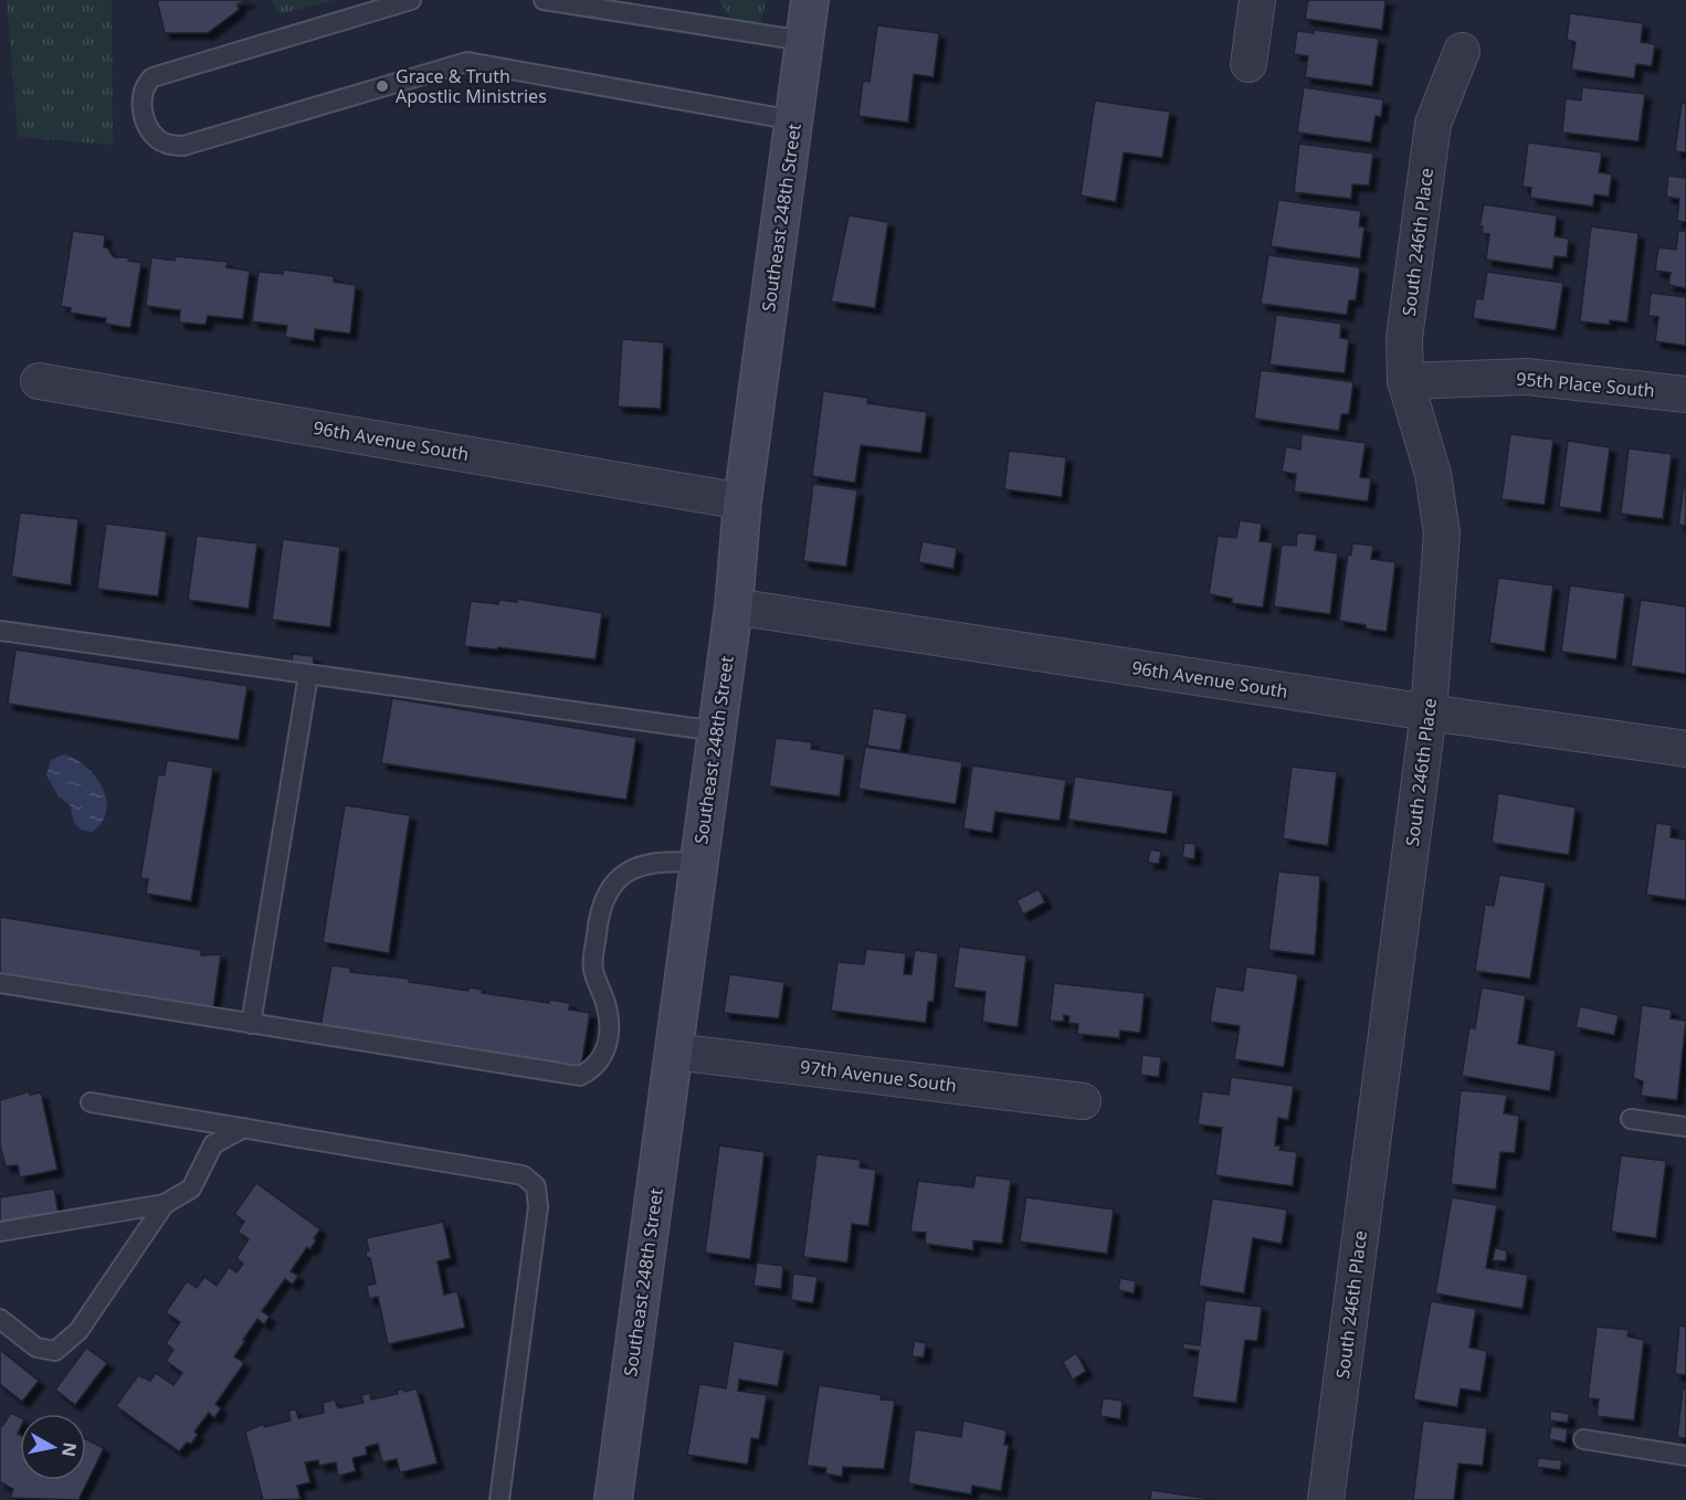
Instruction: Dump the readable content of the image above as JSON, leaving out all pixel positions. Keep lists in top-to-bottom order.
{
  "streets": {
    "street": [
      "Southeast 248th Street",
      "South 246th Place",
      "95th Place South",
      "96th Avenue South",
      "97th Avenue South"
    ]
  },
  "crossings": [
    ["Southeast 248th Street", "96th Avenue South"],
    ["Southeast 248th Street", "97th Avenue South"],
    ["South 246th Place", "95th Place South"],
    ["South 246th Place", "96th Avenue South"]
  ],
  "places": ["Grace & Truth Apostlic Ministries"],
  "north": "right"
}
